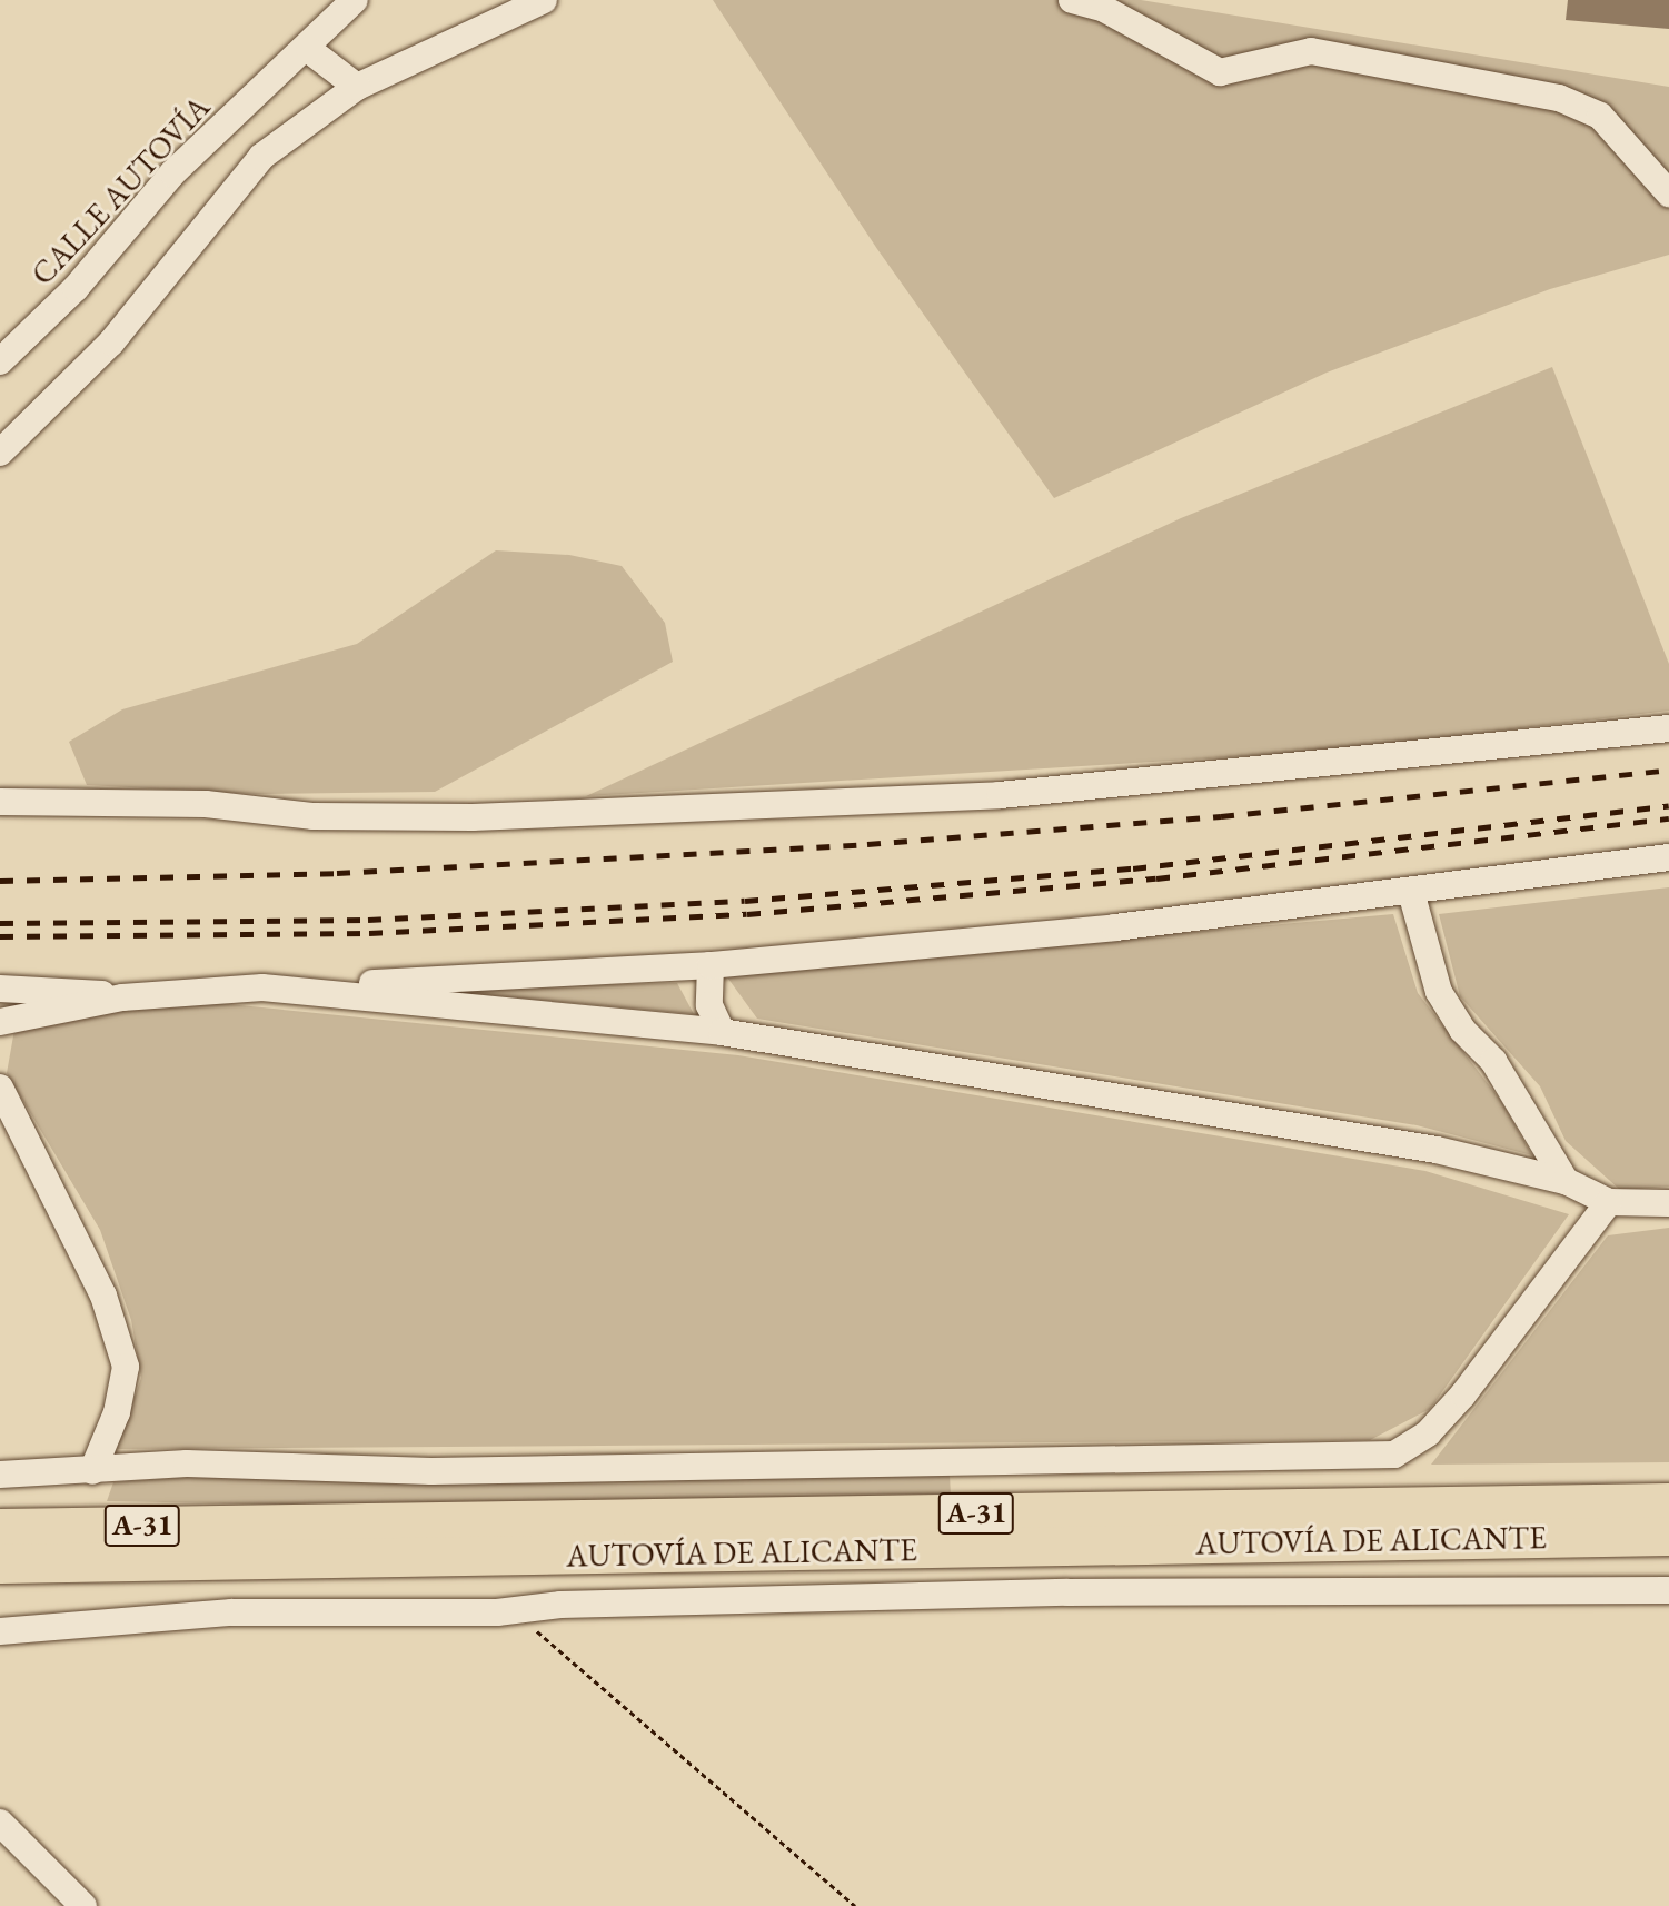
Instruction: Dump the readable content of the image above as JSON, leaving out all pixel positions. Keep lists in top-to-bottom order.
{
  "streets": {
    "highway": ["A-31", "AUTOVÍA DE ALICANTE"],
    "street": ["CALLE AUTOVÍA"]
  }
}
